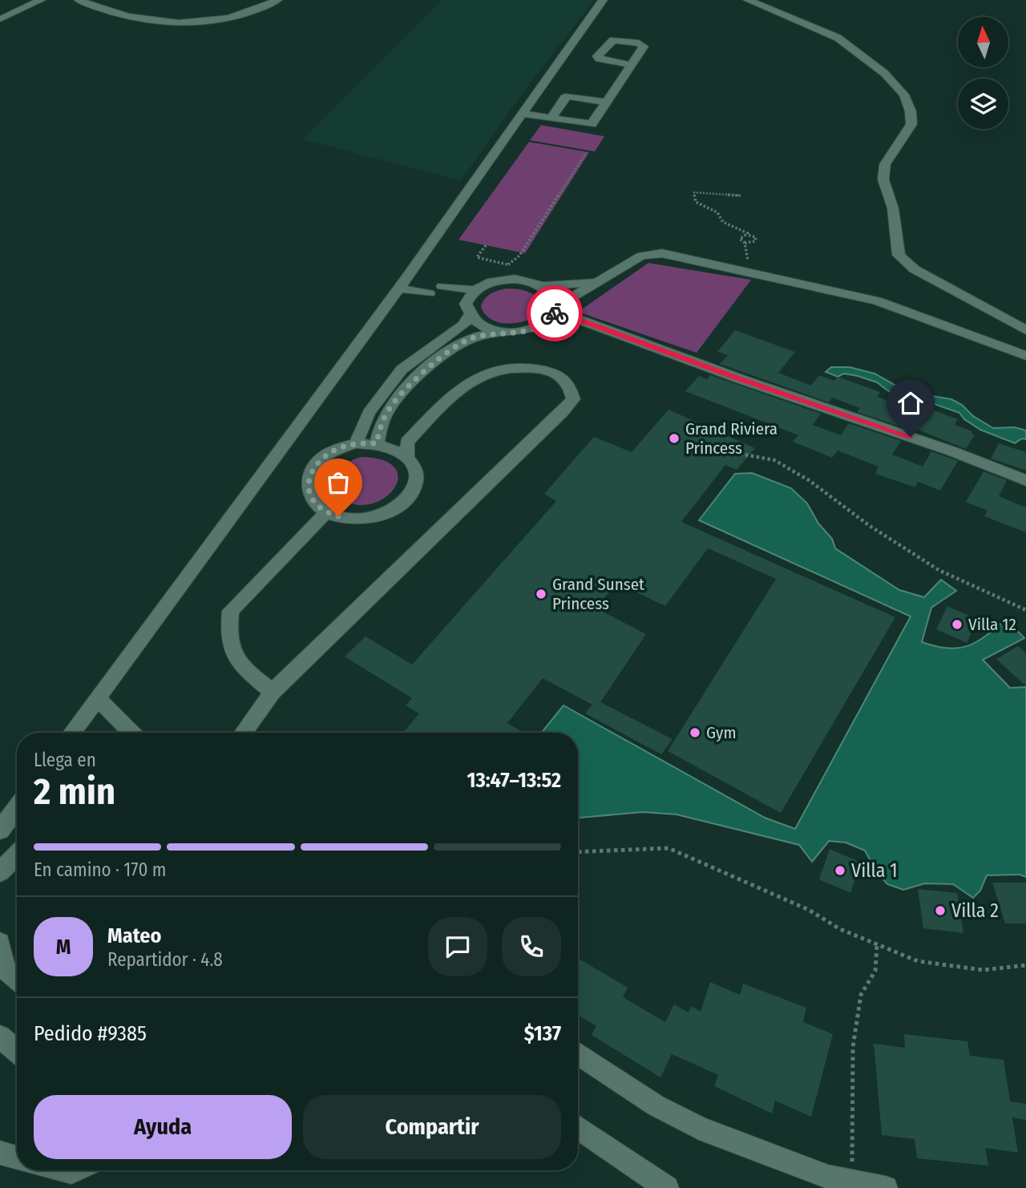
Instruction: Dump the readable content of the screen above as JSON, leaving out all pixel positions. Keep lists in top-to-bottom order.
{
  "places": [
    "Grand Riviera Princess",
    "Grand Sunset Princess",
    "Villa 12",
    "Gym",
    "Villa 1",
    "Villa 2"
  ],
  "north": "top",
  "page": {
    "heading": ["2 min", "Llega en", "13:47–13:52"],
    "panel": [
      "Mateo",
      "Repartidor · 4.8",
      "Pedido #9385",
      "$137"
    ],
    "bar": "En camino · 170 m",
    "round": "M",
    "buttons": ["Ayuda", "Compartir"]
  }
}
